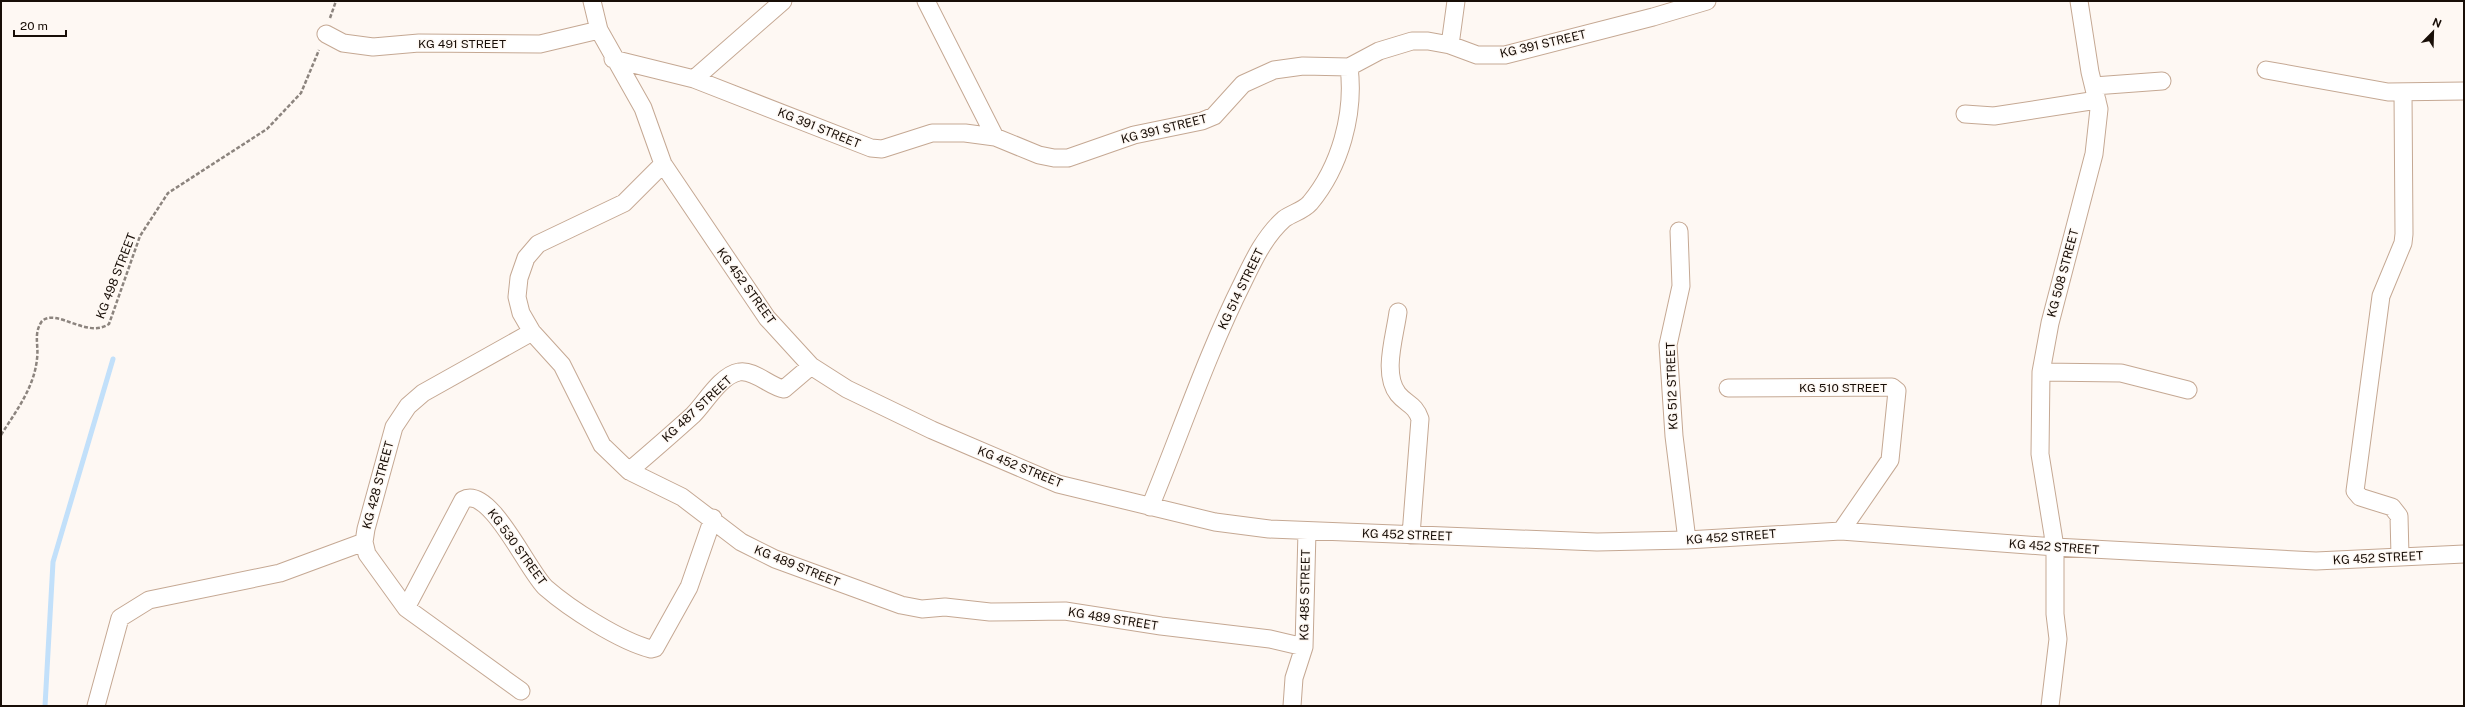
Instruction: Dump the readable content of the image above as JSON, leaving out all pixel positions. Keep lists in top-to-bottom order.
{
  "streets": {
    "street": [
      "KG 491 STREET",
      "KG 391 STREET",
      "KG 508 STREET",
      "KG 452 STREET",
      "KG 514 STREET",
      "KG 512 STREET",
      "KG 510 STREET",
      "KG 487 STREET",
      "KG 428 STREET",
      "KG 530 STREET",
      "KG 489 STREET",
      "KG 485 STREET"
    ],
    "path": ["KG 498 STREET"]
  },
  "crossings": [
    ["KG 491 STREET", "KG 498 STREET"],
    ["KG 491 STREET", "KG 452 STREET"],
    ["KG 391 STREET", "KG 452 STREET"],
    ["KG 391 STREET", "KG 514 STREET"],
    ["KG 508 STREET", "KG 452 STREET"],
    ["KG 452 STREET", "KG 514 STREET"],
    ["KG 452 STREET", "KG 512 STREET"],
    ["KG 452 STREET", "KG 510 STREET"],
    ["KG 452 STREET", "KG 487 STREET"],
    ["KG 452 STREET", "KG 489 STREET"],
    ["KG 452 STREET", "KG 485 STREET"],
    ["KG 487 STREET", "KG 489 STREET"],
    ["KG 428 STREET", "KG 530 STREET"],
    ["KG 428 STREET", "KG 489 STREET"],
    ["KG 530 STREET", "KG 489 STREET"],
    ["KG 489 STREET", "KG 485 STREET"]
  ],
  "scale_bar": "20 m",
  "north": "top right"
}
